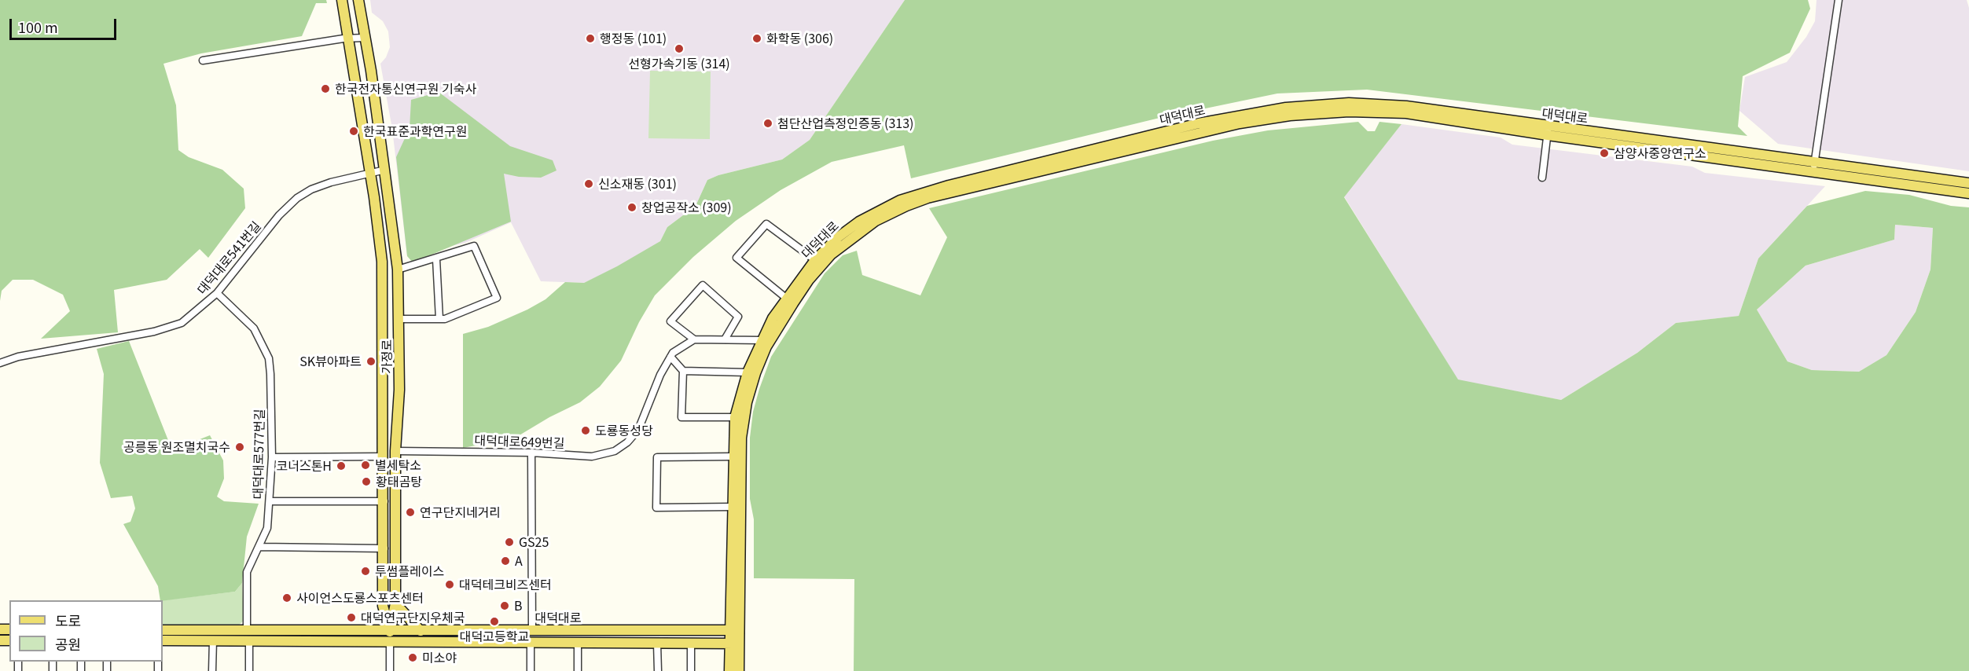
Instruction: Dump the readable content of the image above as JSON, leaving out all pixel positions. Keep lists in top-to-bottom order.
{
  "streets": {
    "main road": ["대덕대로", "가정로"],
    "street": ["대덕대로541번길", "대덕대로649번길", "대덕대로577번길"]
  },
  "crossings": [
    ["대덕대로", "가정로"],
    ["대덕대로", "대덕대로577번길"],
    ["대덕대로541번길", "가정로"],
    ["대덕대로541번길", "대덕대로577번길"],
    ["가정로", "대덕대로649번길"]
  ],
  "places": [
    "행정동 (101)",
    "화학동 (306)",
    "선형가속기동 (314)",
    "한국전자통신연구원 기숙사",
    "첨단산업측정인증동 (313)",
    "한국표준과학연구원",
    "삼양사중앙연구소",
    "신소재동 (301)",
    "창업공작소 (309)",
    "SK뷰아파트",
    "도룡동성당",
    "공릉동 원조멸치국수",
    "별세탁소",
    "코너스톤H",
    "황태곰탕",
    "연구단지네거리",
    "GS25",
    "A",
    "투썸플레이스",
    "대덕테크비즈센터",
    "사이언스도룡스포츠센터",
    "B",
    "대덕연구단지우체국",
    "대덕고등학교",
    "미소야"
  ],
  "legend": ["도로", "공원"],
  "scale_bar": "100 m"
}
